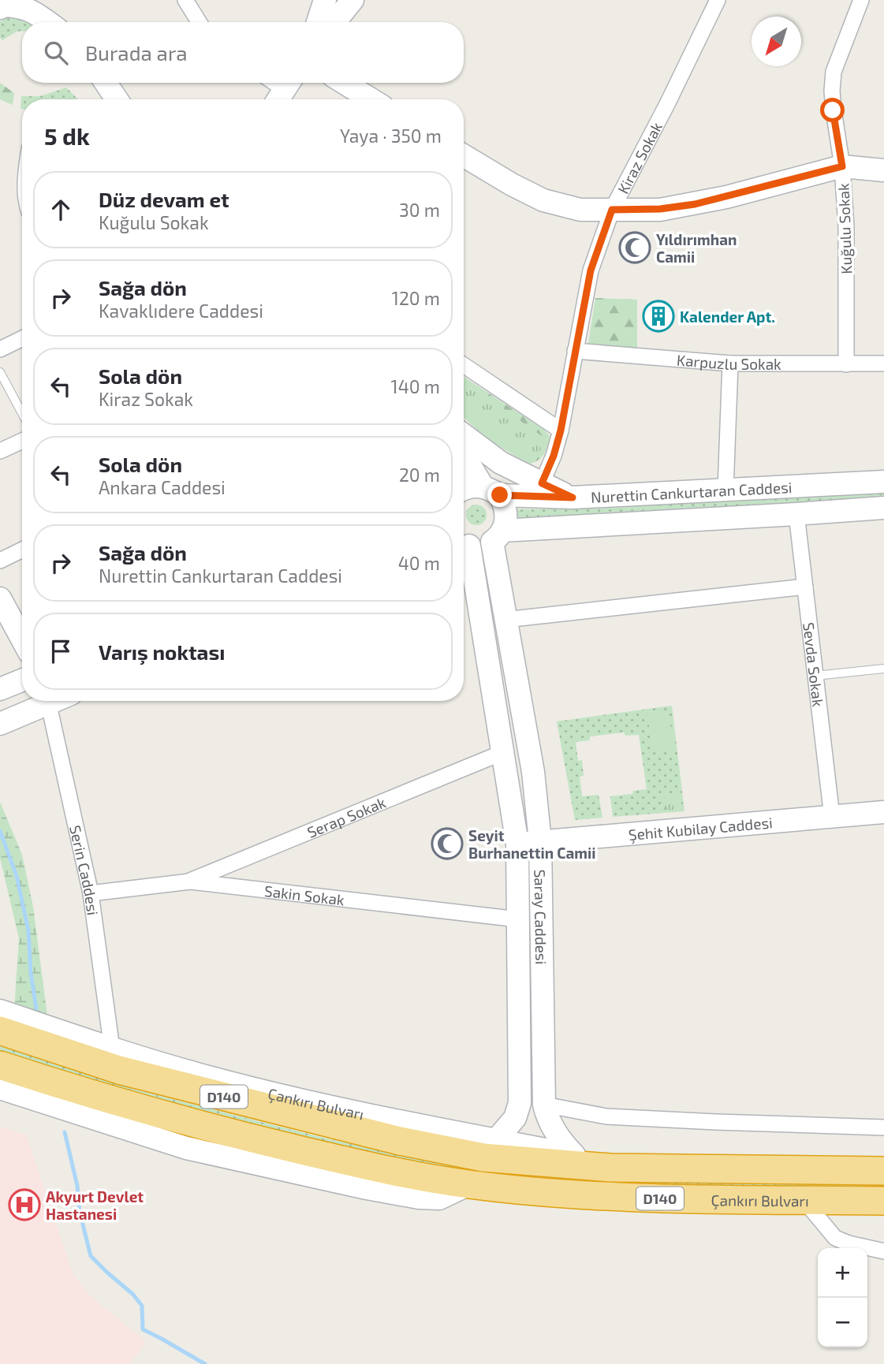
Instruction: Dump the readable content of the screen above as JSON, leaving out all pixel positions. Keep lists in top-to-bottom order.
{
  "streets": {
    "highway": ["D140", "Çankırı Bulvarı"],
    "street": [
      "Kiraz Sokak",
      "Kuğulu Sokak",
      "Karpuzlu Sokak",
      "Nurettin Cankurtaran Caddesi",
      "Sevda Sokak",
      "Serap Sokak",
      "Şehit Kubilay Caddesi",
      "Serin Caddesi",
      "Sakin Sokak",
      "Saray Caddesi"
    ]
  },
  "crossings": [
    ["Kiraz Sokak", "Karpuzlu Sokak"],
    ["Kuğulu Sokak", "Karpuzlu Sokak"],
    ["Nurettin Cankurtaran Caddesi", "Sevda Sokak"],
    ["Nurettin Cankurtaran Caddesi", "Saray Caddesi"],
    ["Sevda Sokak", "Şehit Kubilay Caddesi"],
    ["Serap Sokak", "Sakin Sokak"],
    ["Serap Sokak", "Saray Caddesi"],
    ["Şehit Kubilay Caddesi", "Saray Caddesi"],
    ["Serin Caddesi", "Sakin Sokak"],
    ["Serin Caddesi", "Çankırı Bulvarı"],
    ["Sakin Sokak", "Saray Caddesi"],
    ["Saray Caddesi", "Çankırı Bulvarı"]
  ],
  "places": {
    "mosque": ["Yıldırımhan Camii", "Seyit Burhanettin Camii"],
    "building": ["Kalender Apt."],
    "hospital": ["Akyurt Devlet Hastanesi"]
  },
  "north": "bottom left",
  "page": {
    "search": "Burada ara",
    "heading": ["5 dk", "Yaya · 350 m"],
    "list": [
      ["Düz devam et", "Kuğulu Sokak", "30 m"],
      ["Sağa dön", "Kavaklıdere Caddesi", "120 m"],
      ["Sola dön", "Kiraz Sokak", "140 m"],
      ["Sola dön", "Ankara Caddesi", "20 m"],
      ["Sağa dön", "Nurettin Cankurtaran Caddesi", "40 m"],
      "Varış noktası"
    ],
    "map_buttons": ["+", "−"]
  }
}
